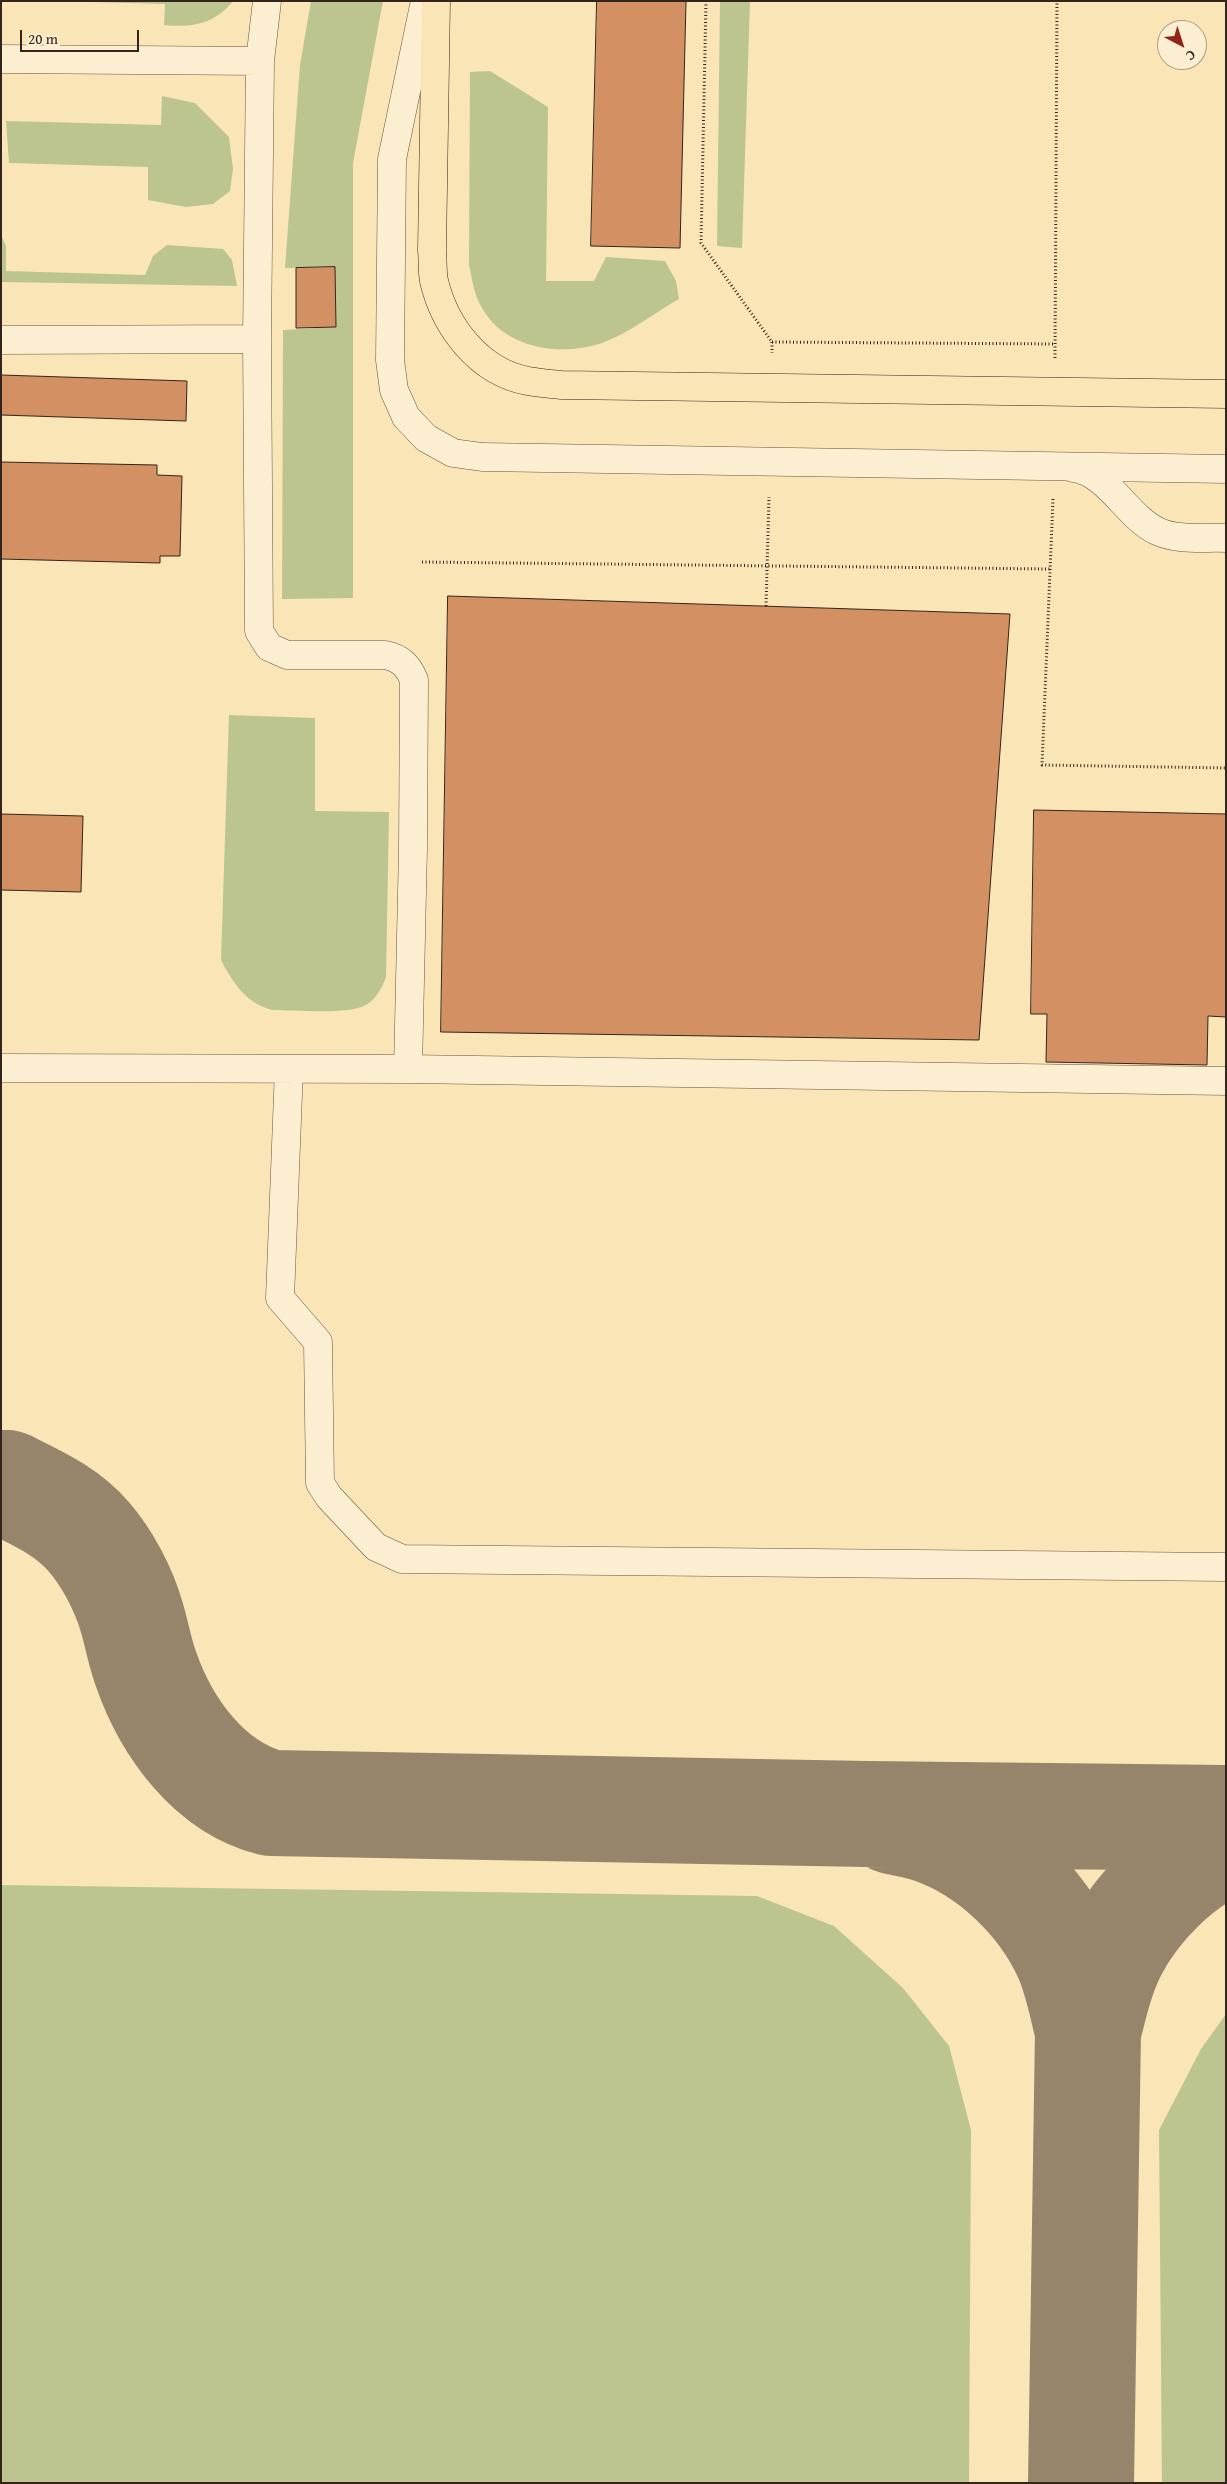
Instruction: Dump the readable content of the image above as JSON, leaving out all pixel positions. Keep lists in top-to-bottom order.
{
  "scale_bar": "20 m",
  "north": "bottom right"
}
